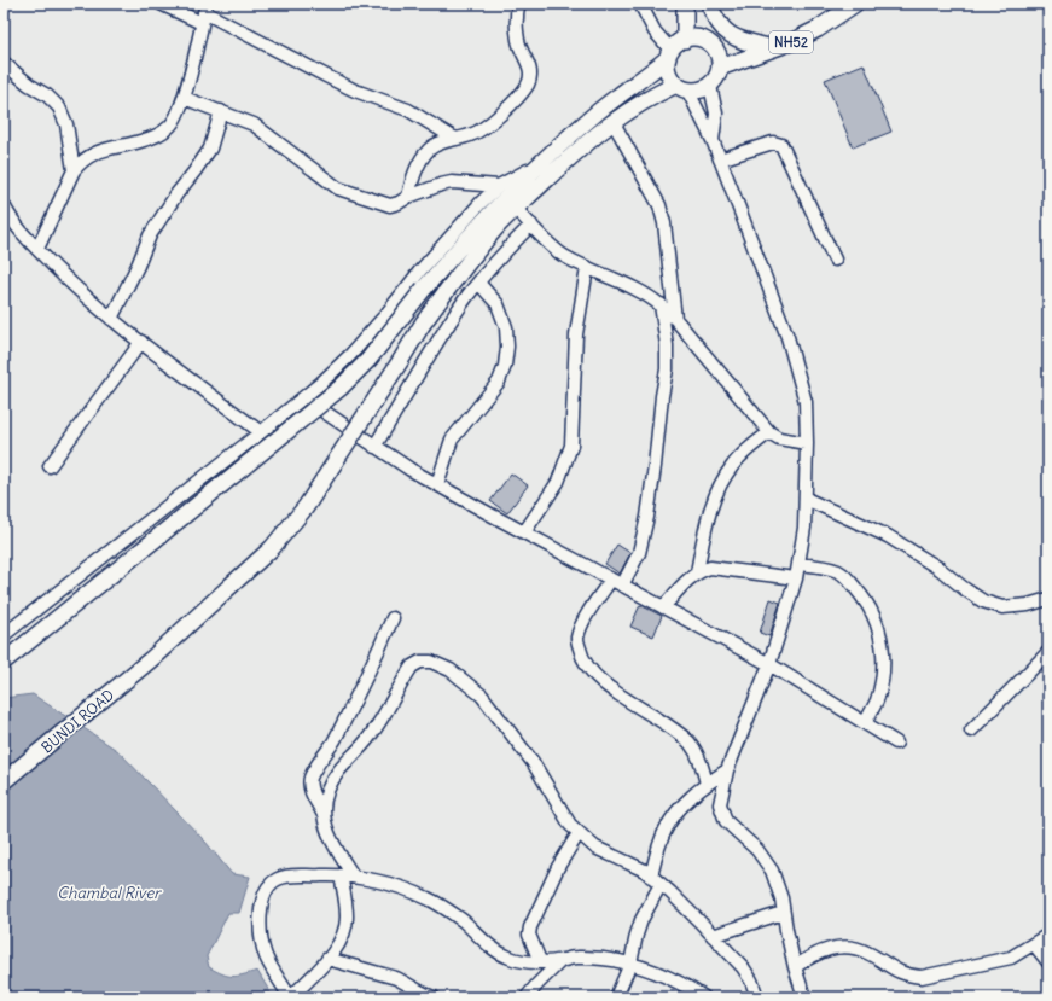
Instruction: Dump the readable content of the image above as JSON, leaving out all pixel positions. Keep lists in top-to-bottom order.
{
  "streets": {
    "main road": ["NH52", "BUNDI ROAD"]
  },
  "crossings": [
    ["NH52", "BUNDI ROAD"]
  ],
  "water": ["Chambal River"]
}
